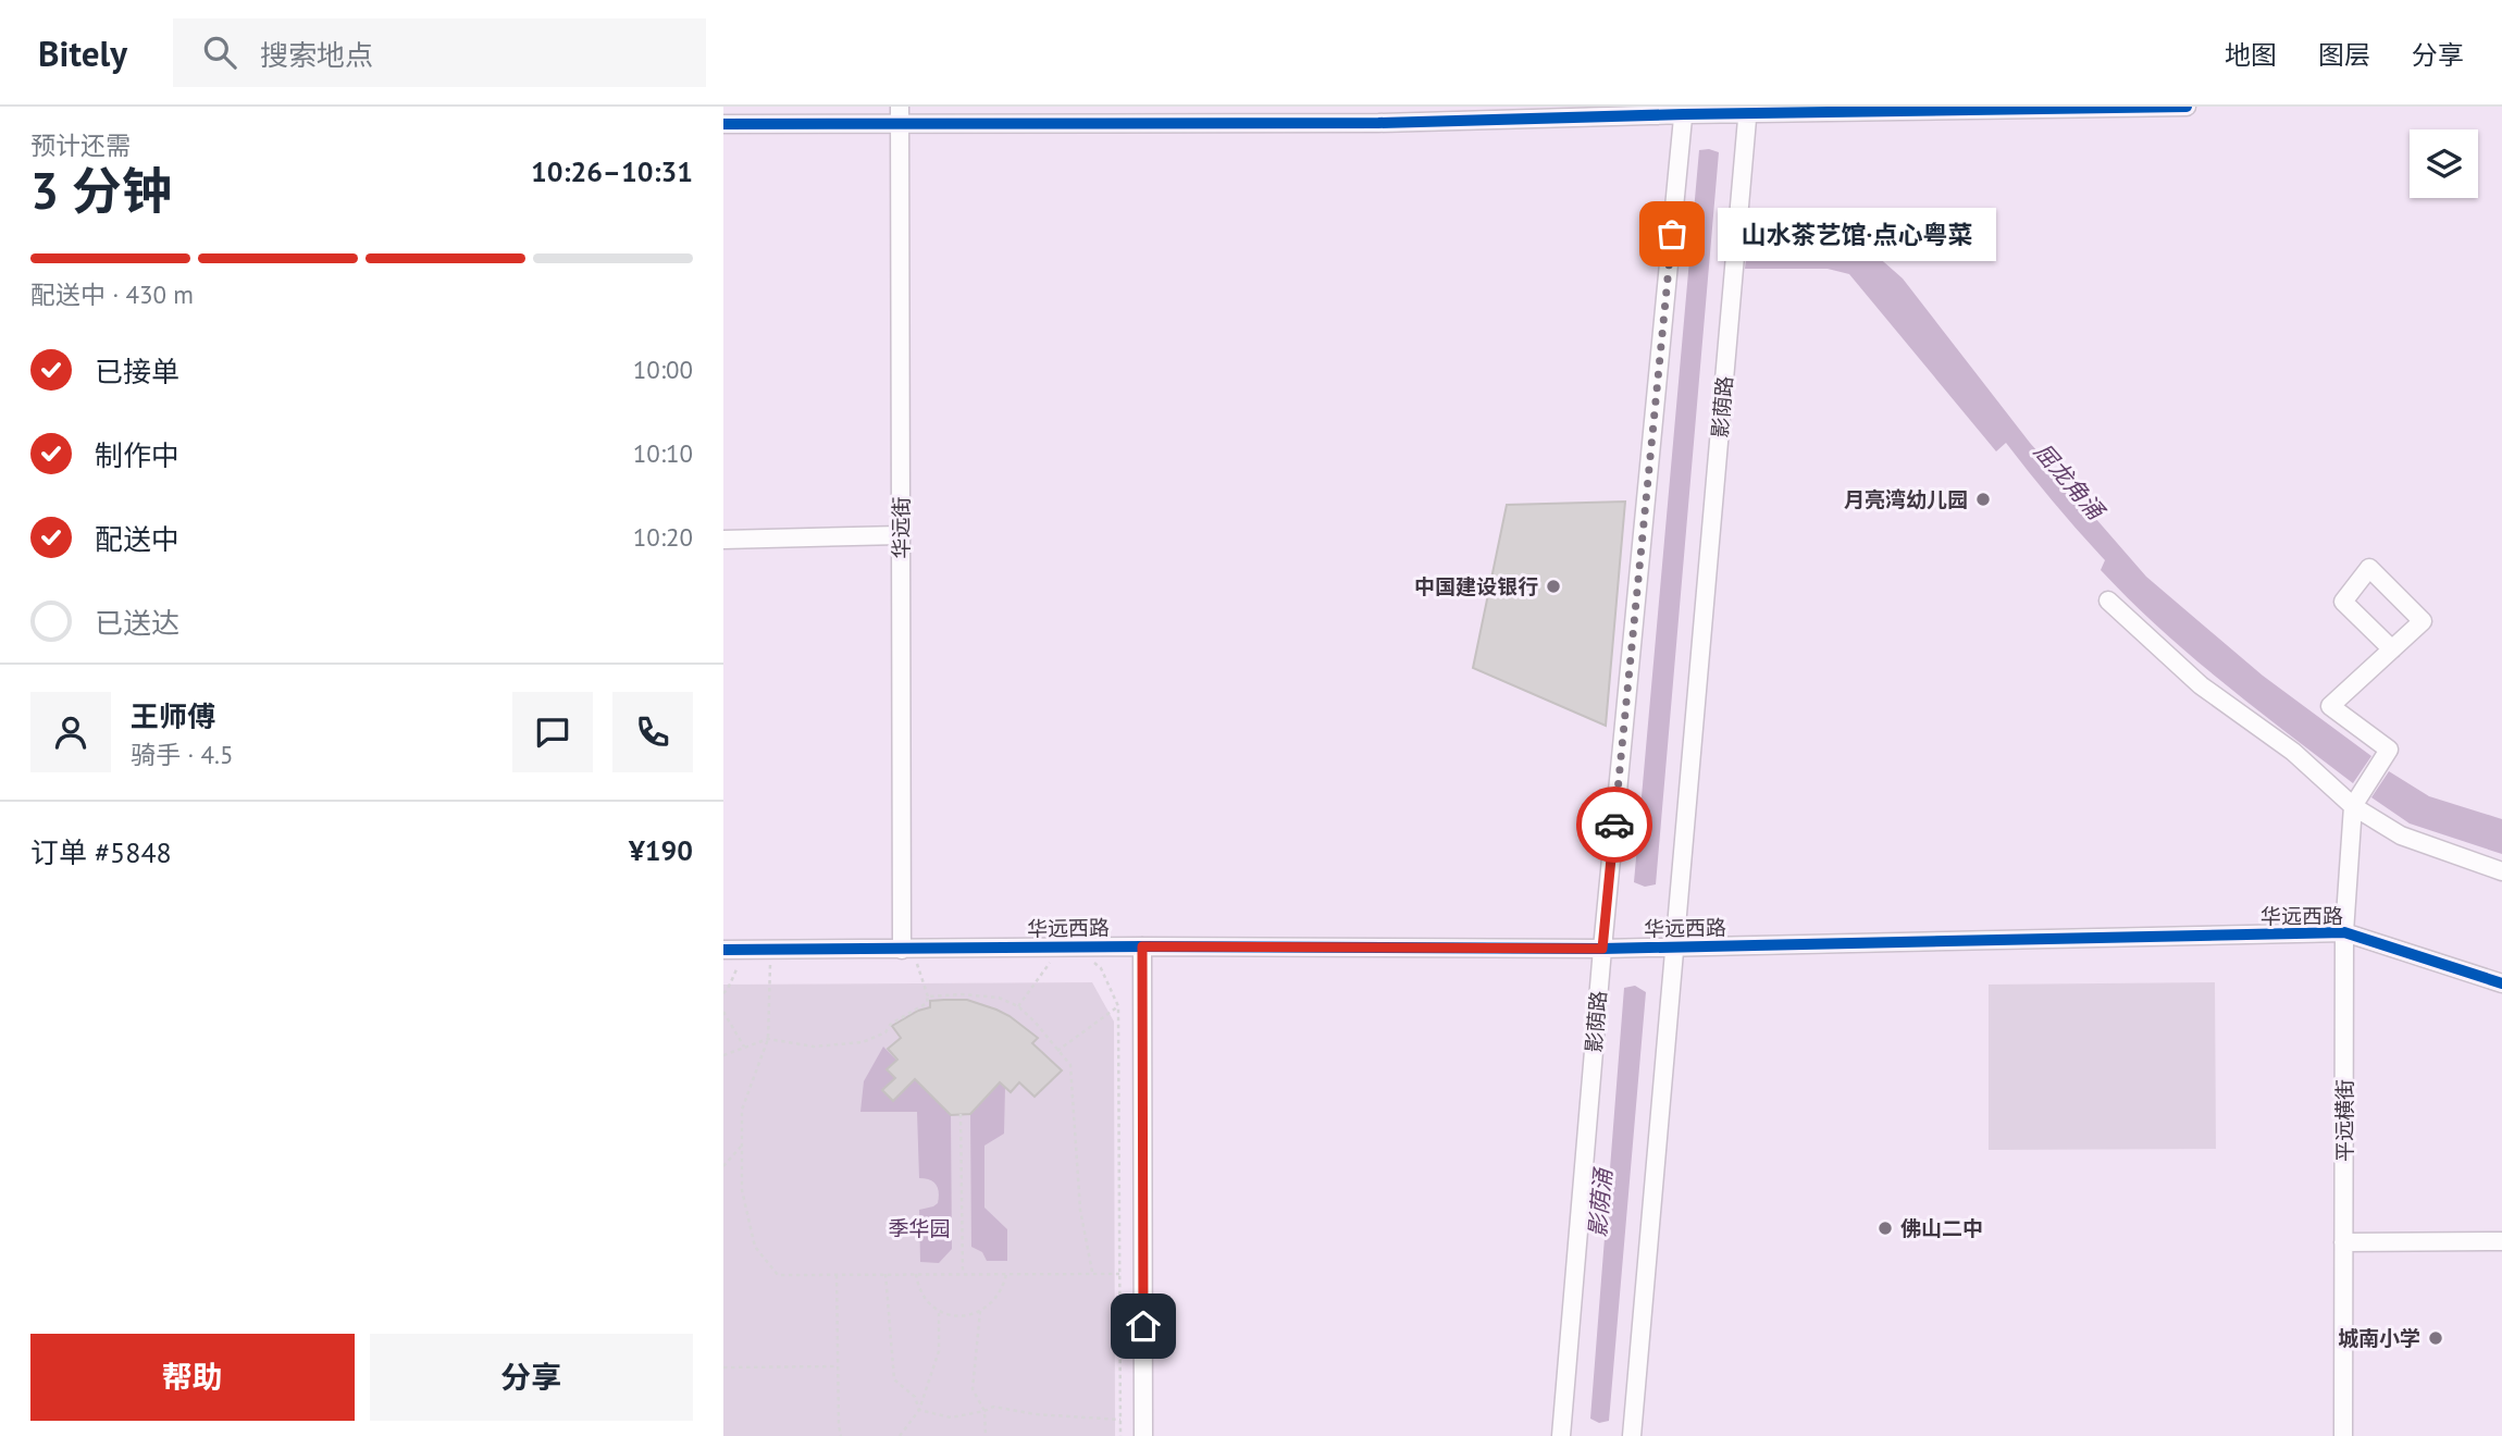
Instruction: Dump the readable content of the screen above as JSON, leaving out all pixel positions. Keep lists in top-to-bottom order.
{
  "streets": {
    "street": [
      "影荫路",
      "华远街",
      "华远西路",
      "平远横街"
    ]
  },
  "crossings": [
    ["影荫路", "华远西路"],
    ["华远街", "华远西路"],
    ["华远西路", "平远横街"]
  ],
  "water": ["屈龙角涌", "影荫涌"],
  "parks": ["季华园"],
  "places": [
    "山水茶艺馆·点心粤菜",
    "月亮湾幼儿园",
    "中国建设银行",
    "佛山二中",
    "城南小学"
  ],
  "page": {
    "header": "Bitely",
    "search": "搜索地点",
    "nav": ["地图", "图层", "分享"],
    "heading": ["3 分钟", "预计还需", "10:26–10:31"],
    "panel": [
      "王师傅",
      "骑手 · 4.5",
      "订单 #5848",
      "¥190"
    ],
    "bubble": "山水茶艺馆·点心粤菜",
    "bar": "配送中 · 430 m",
    "list": [
      ["已接单", "10:00"],
      ["制作中", "10:10"],
      ["配送中", "10:20"],
      "已送达"
    ],
    "buttons": ["帮助", "分享"]
  }
}
